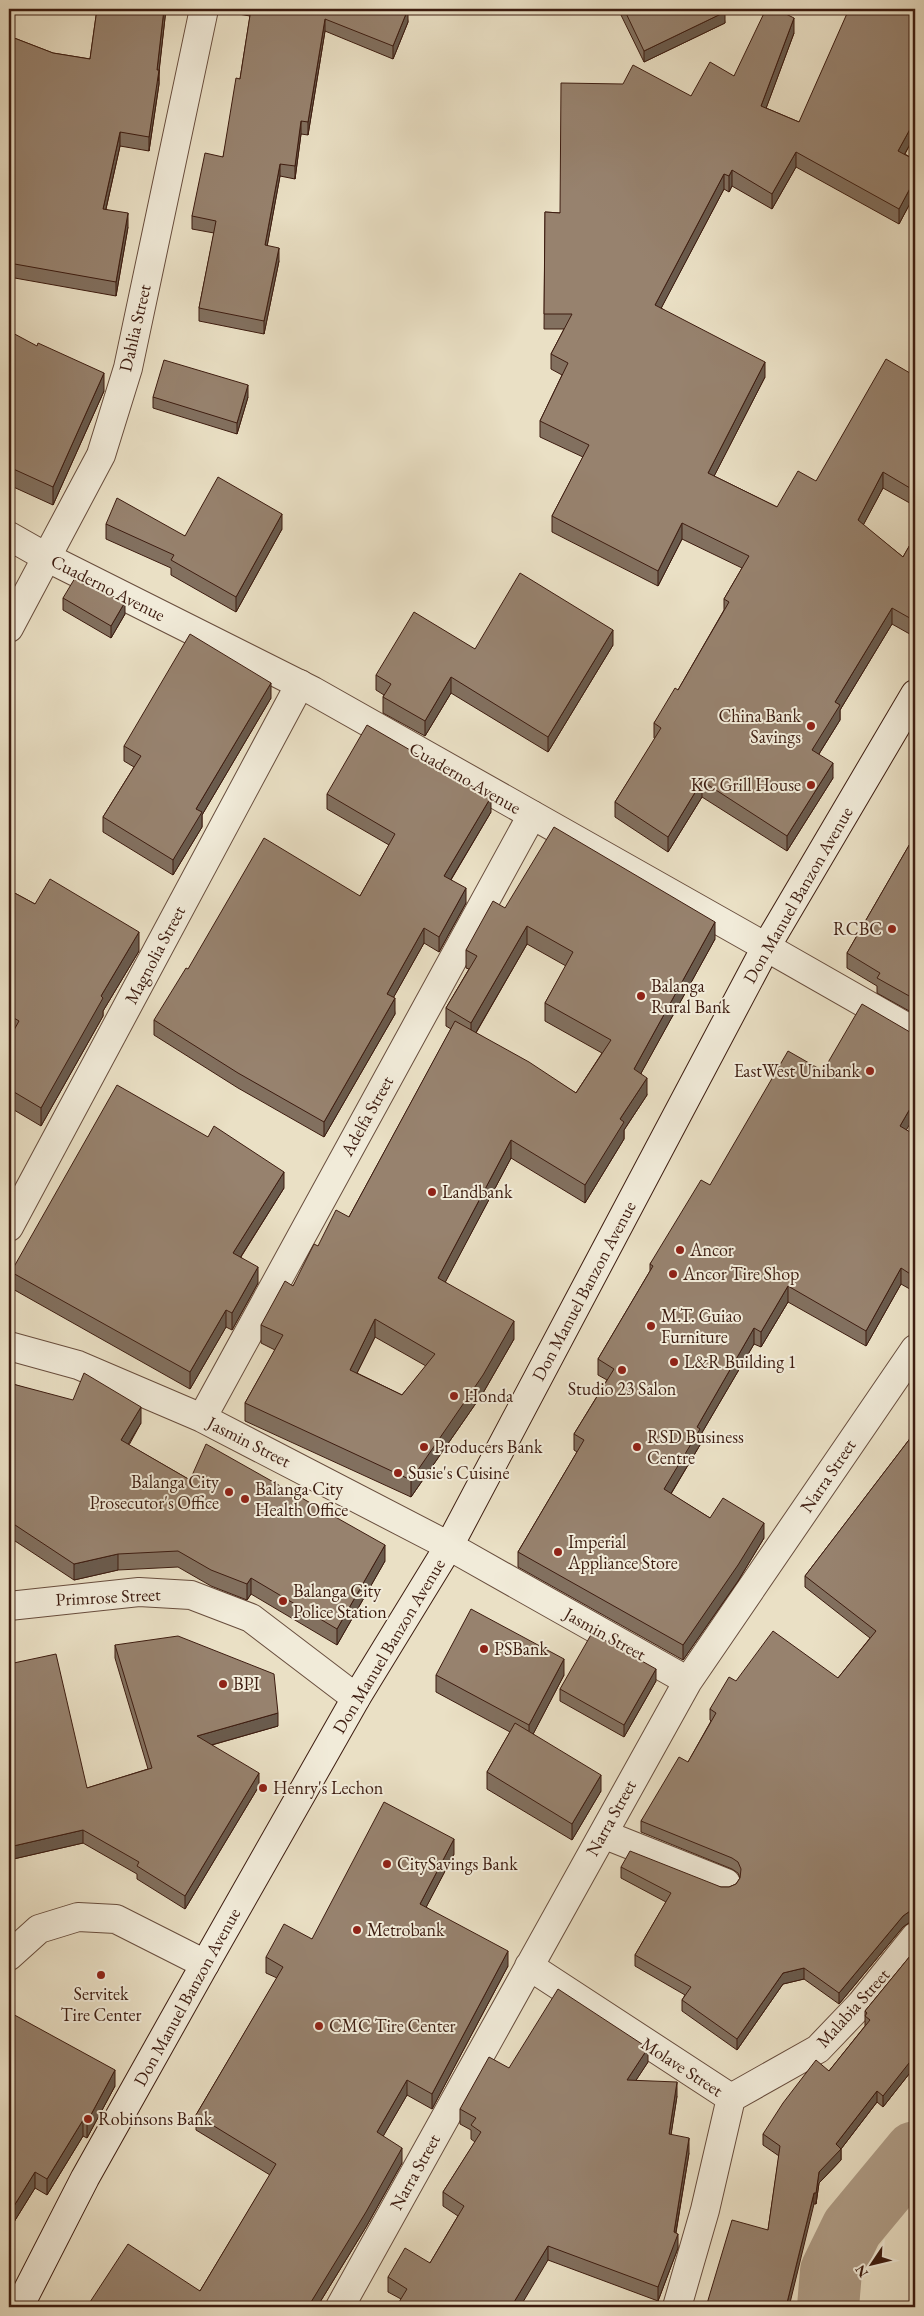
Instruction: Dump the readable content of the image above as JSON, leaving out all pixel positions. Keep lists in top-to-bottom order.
{
  "streets": {
    "street": [
      "Dahlia Street",
      "Cuaderno Avenue",
      "Don Manuel Banzon Avenue",
      "Magnolia Street",
      "Adelfa Street",
      "Jasmin Street",
      "Narra Street",
      "Primrose Street",
      "Malabia Street",
      "Molave Street"
    ]
  },
  "crossings": [
    ["Dahlia Street", "Cuaderno Avenue"],
    ["Cuaderno Avenue", "Don Manuel Banzon Avenue"],
    ["Cuaderno Avenue", "Magnolia Street"],
    ["Cuaderno Avenue", "Adelfa Street"],
    ["Don Manuel Banzon Avenue", "Jasmin Street"],
    ["Don Manuel Banzon Avenue", "Primrose Street"],
    ["Adelfa Street", "Jasmin Street"],
    ["Jasmin Street", "Narra Street"],
    ["Narra Street", "Molave Street"],
    ["Malabia Street", "Molave Street"]
  ],
  "places": [
    "China Bank Savings",
    "KC Grill House",
    "RCBC",
    "Balanga Rural Bank",
    "EastWest Unibank",
    "Landbank",
    "Ancor",
    "Ancor Tire Shop",
    "M.T. Guiao Furniture",
    "L&R Building 1",
    "Studio 23 Salon",
    "Honda",
    "Producers Bank",
    "RSD Business Centre",
    "Susie's Cuisine",
    "Balanga City Prosecutor's Office",
    "Balanga City Health Office",
    "Imperial Appliance Store",
    "Balanga City Police Station",
    "PSBank",
    "BPI",
    "Henry's Lechon",
    "CitySavings Bank",
    "Metrobank",
    "Servitek Tire Center",
    "CMC Tire Center",
    "Robinsons Bank"
  ],
  "north": "bottom left"
}
